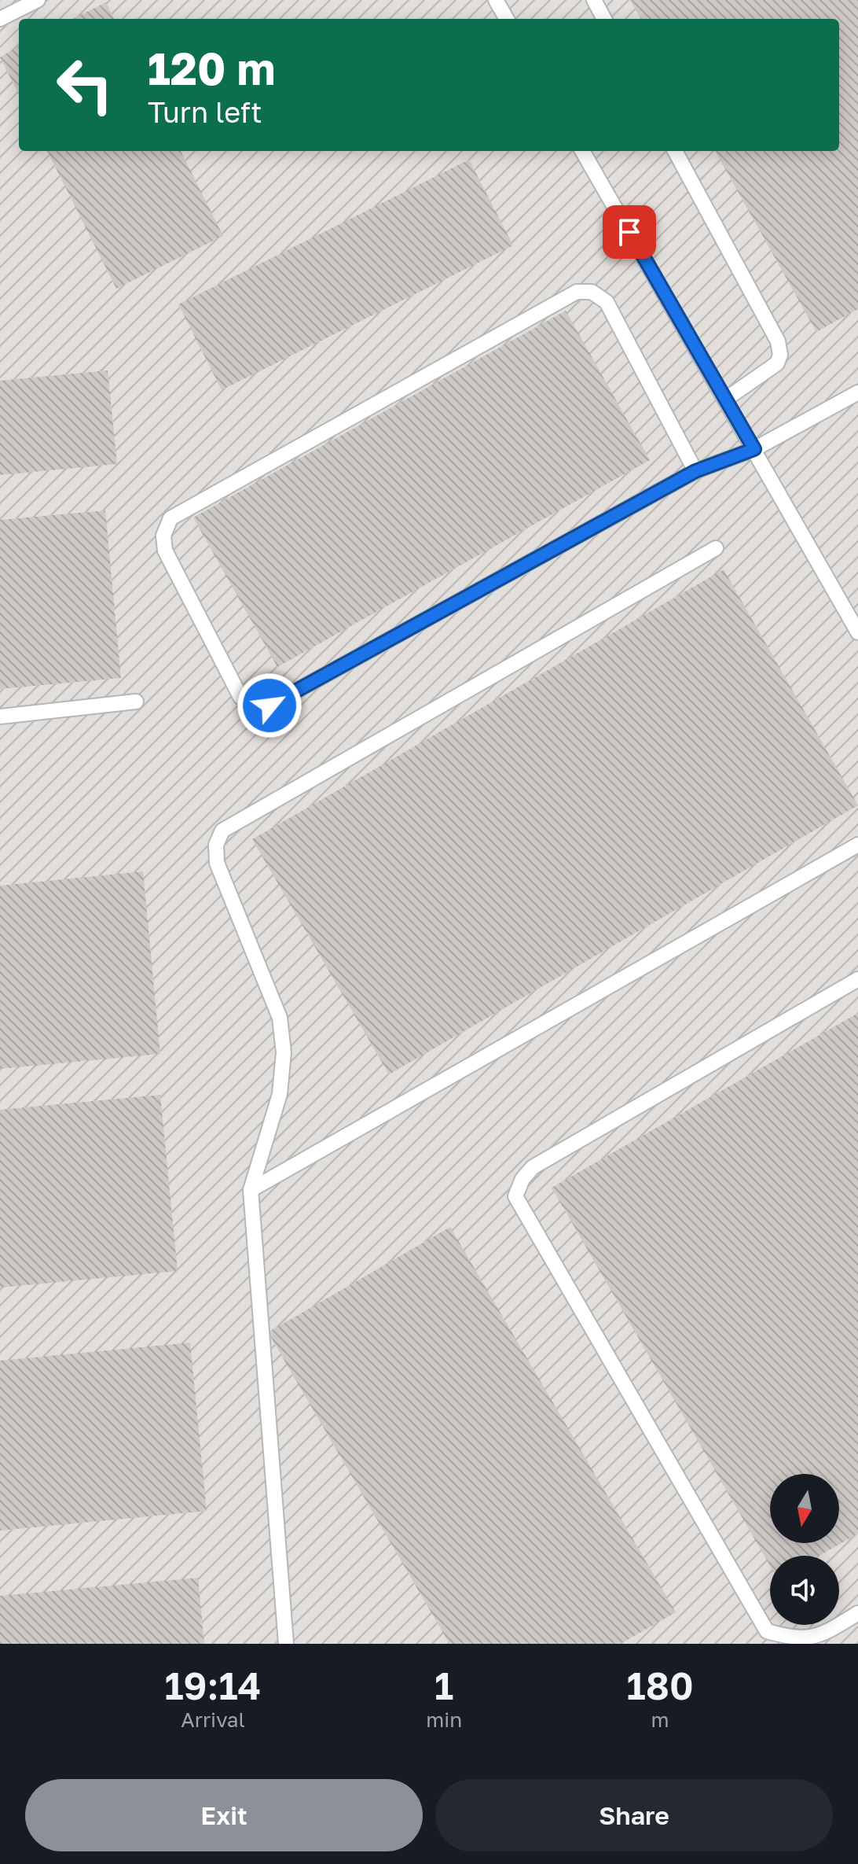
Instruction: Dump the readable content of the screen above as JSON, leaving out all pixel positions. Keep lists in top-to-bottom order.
{
  "north": "bottom",
  "page": {
    "turn": ["120 m", "Turn left"],
    "eta": [
      "19:14",
      "Arrival",
      "1",
      "min",
      "180",
      "m"
    ],
    "buttons": ["Exit", "Share"]
  }
}
